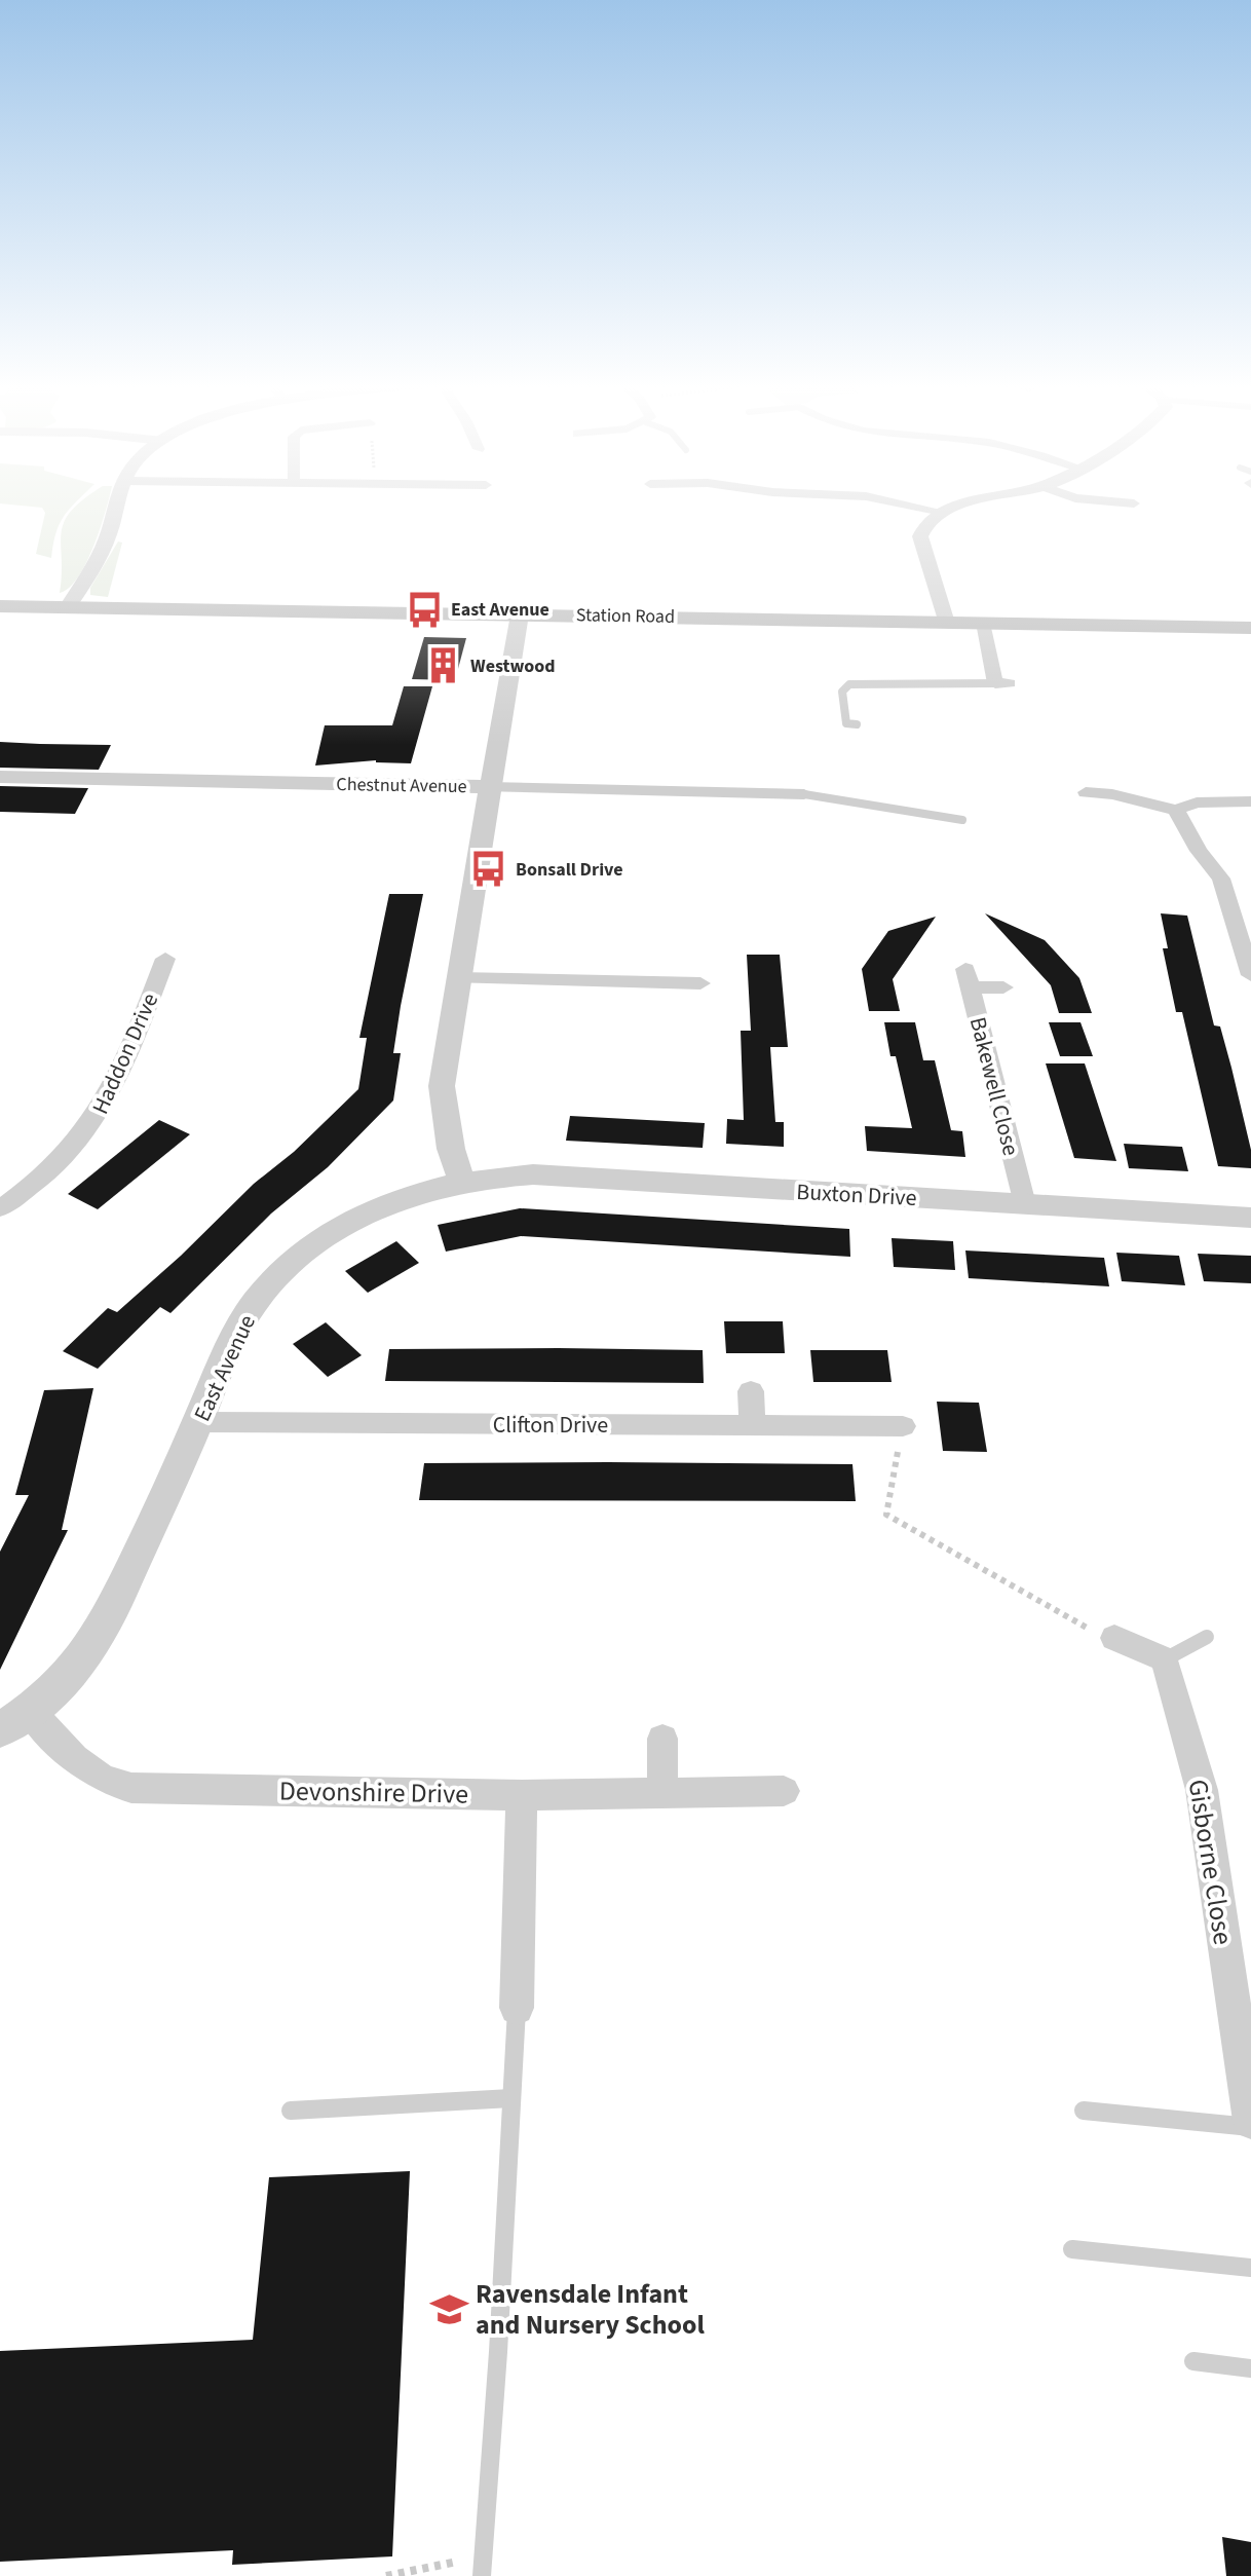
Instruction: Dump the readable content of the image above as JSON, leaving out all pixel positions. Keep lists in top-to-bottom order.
{
  "streets": {
    "main road": ["Station Road"],
    "street": [
      "Chestnut Avenue",
      "Haddon Drive",
      "Bakewell Close",
      "Buxton Drive",
      "East Avenue",
      "Clifton Drive",
      "Devonshire Drive",
      "Gisborne Close"
    ]
  },
  "crossings": [
    ["Bakewell Close", "Buxton Drive"],
    ["Buxton Drive", "East Avenue"],
    ["East Avenue", "Clifton Drive"],
    ["East Avenue", "Devonshire Drive"]
  ],
  "places": {
    "bus stop": ["East Avenue", "Bonsall Drive"],
    "building": ["Westwood"],
    "school or university": ["Ravensdale Infant and Nursery School"]
  }
}
